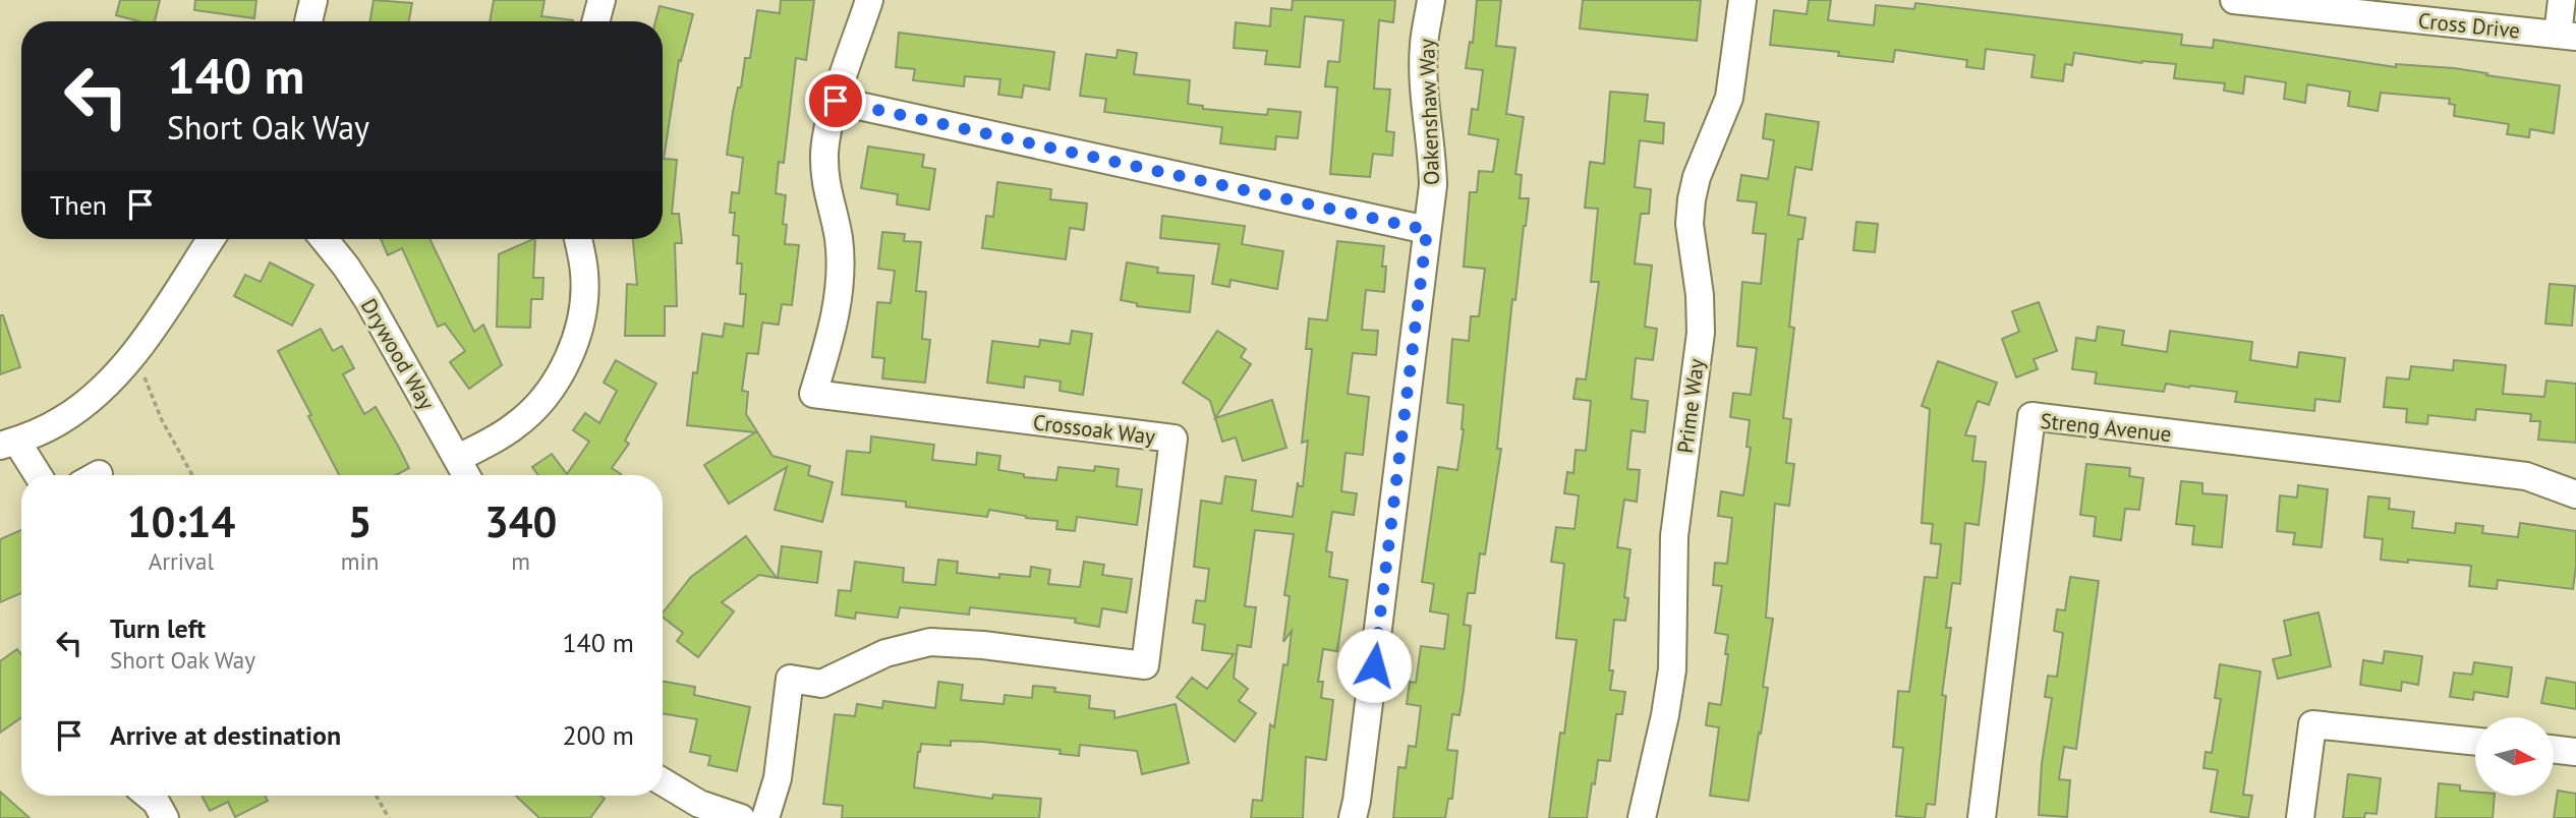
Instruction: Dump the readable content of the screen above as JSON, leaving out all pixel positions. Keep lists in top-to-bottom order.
{
  "streets": {
    "street": [
      "Cross Drive",
      "Oakenshaw Way",
      "Drywood Way",
      "Prime Way",
      "Streng Avenue",
      "Crossoak Way"
    ]
  },
  "north": "right",
  "page": {
    "turn": ["140 m", "Short Oak Way"],
    "then": "Then",
    "eta": [
      "10:14",
      "Arrival",
      "5",
      "min",
      "340",
      "m"
    ],
    "list": [
      {
        "name": "Turn left",
        "note": "Short Oak Way",
        "value": "140 m"
      },
      {
        "name": "Arrive at destination",
        "value": "200 m"
      }
    ]
  }
}
